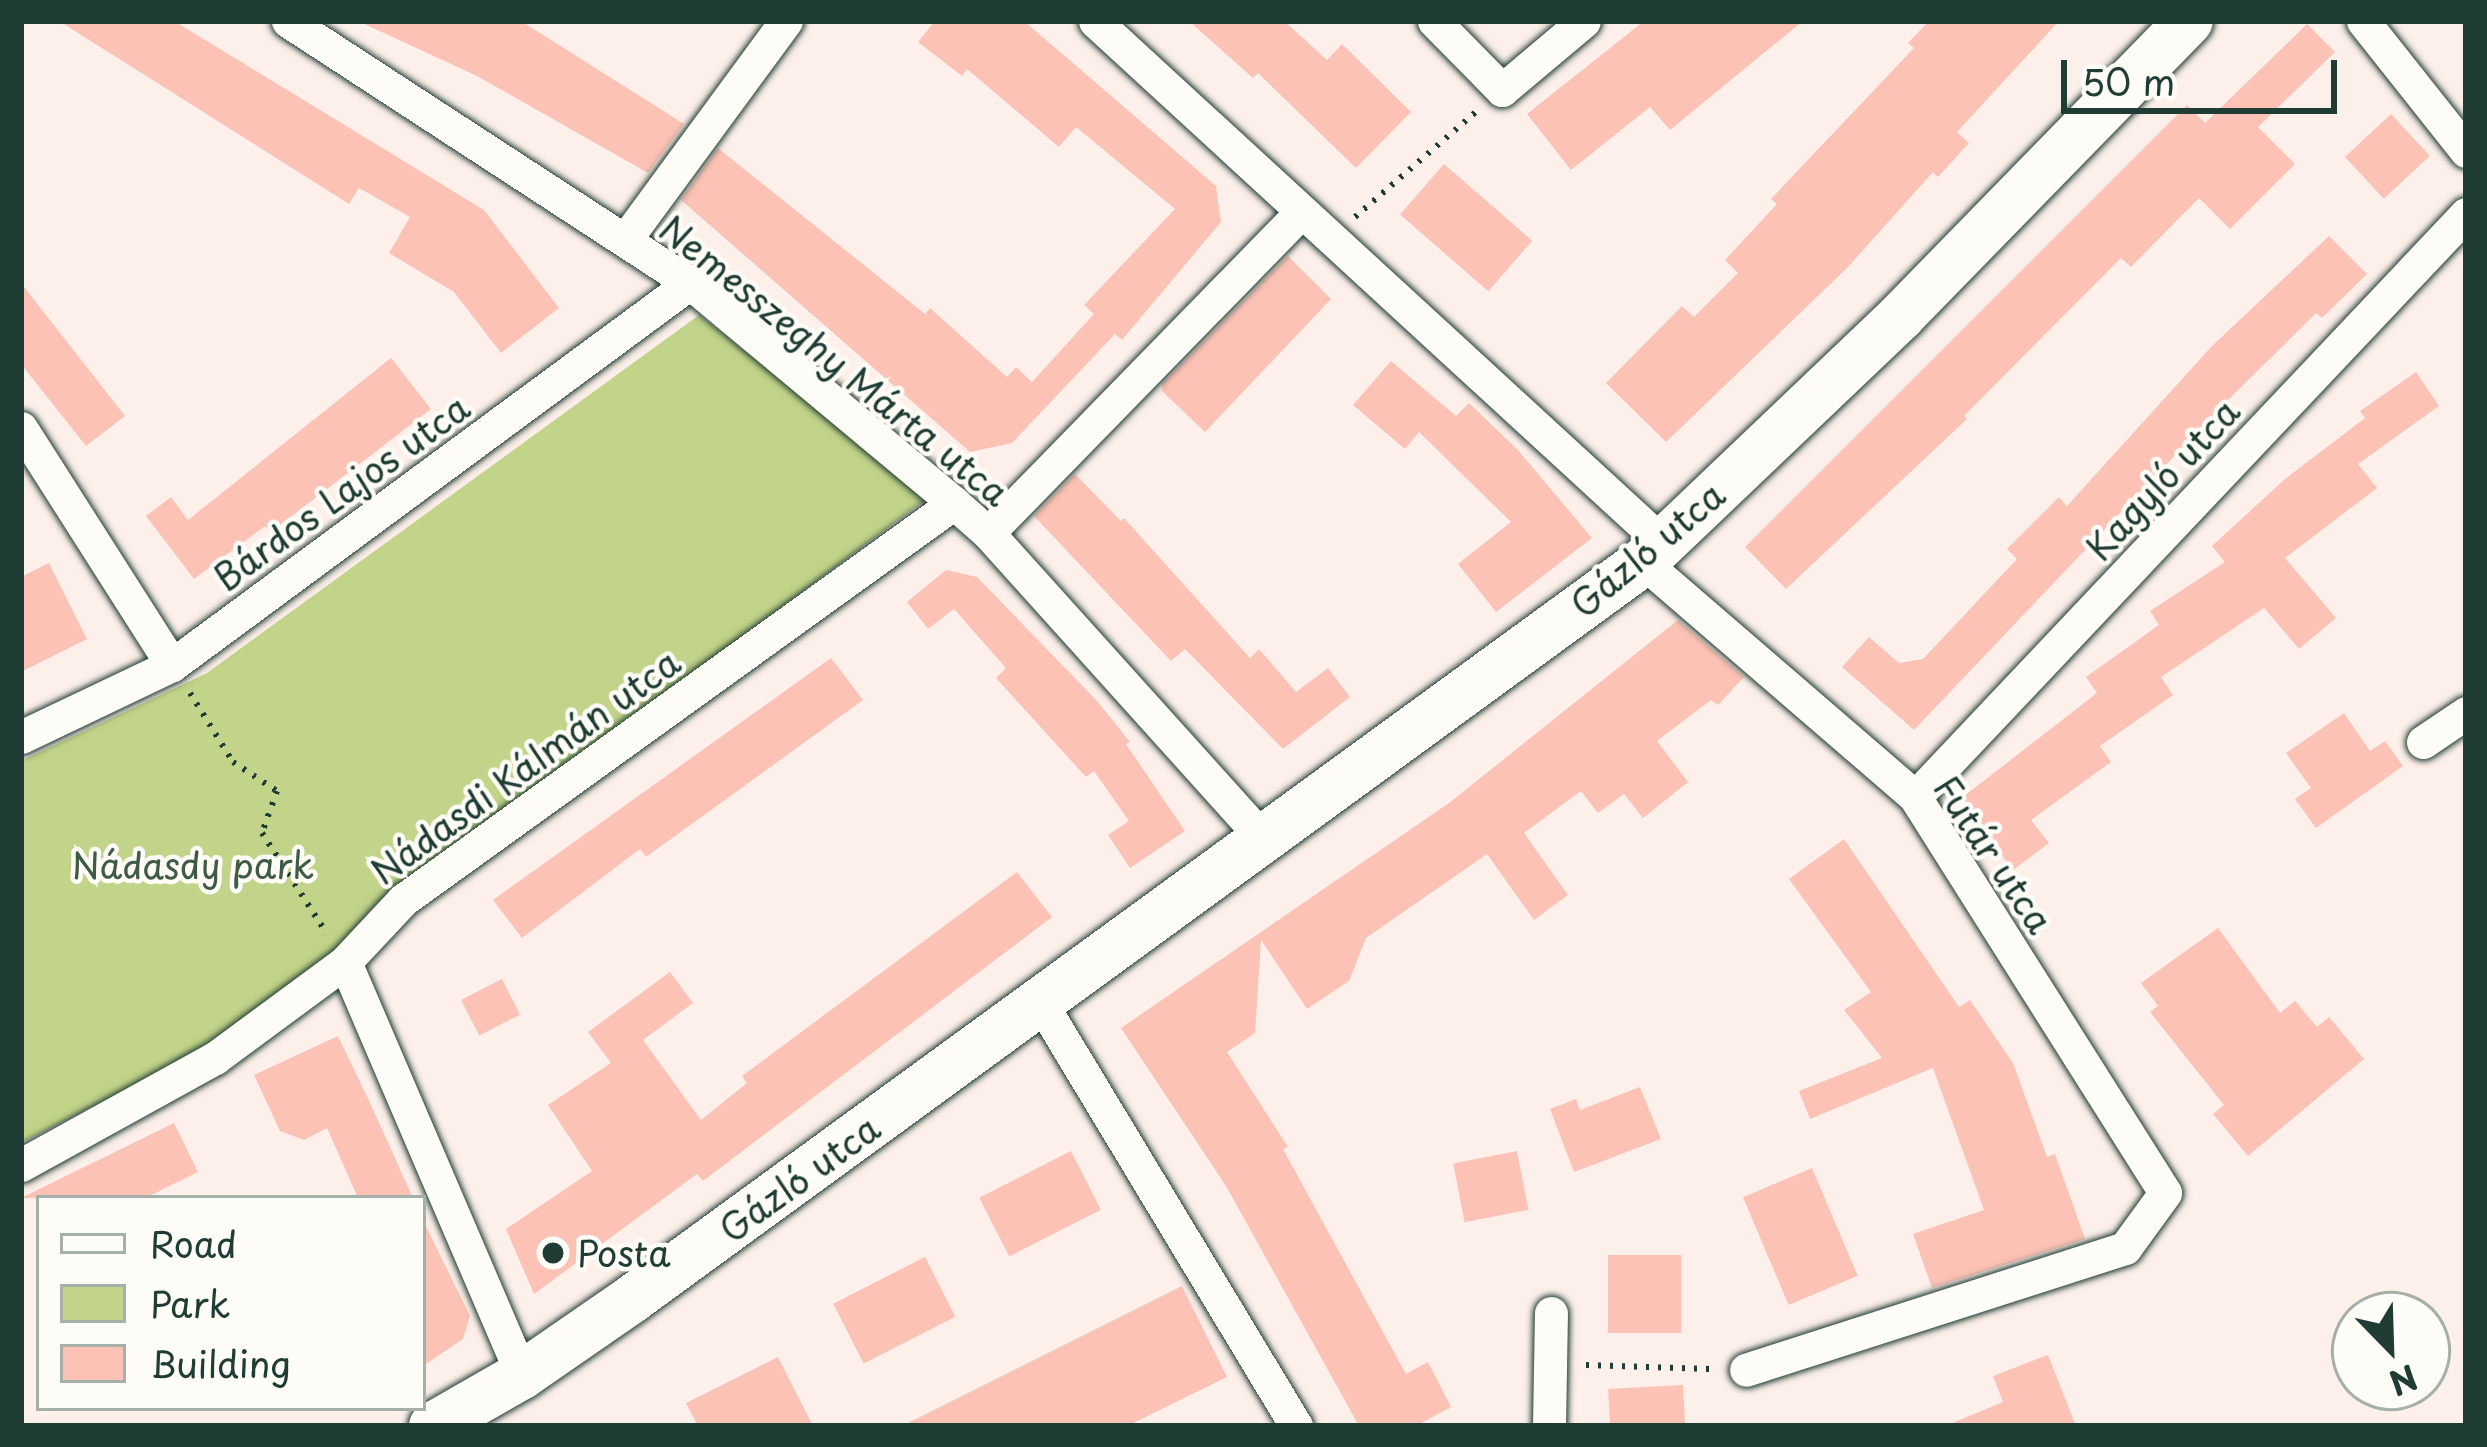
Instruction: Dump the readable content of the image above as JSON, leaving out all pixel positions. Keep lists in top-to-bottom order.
{
  "streets": {
    "street": [
      "Nemesszeghy Márta utca",
      "Kagyló utca",
      "Bárdos Lajos utca",
      "Gázló utca",
      "Nádasdi Kálmán utca",
      "Futár utca"
    ]
  },
  "crossings": [
    ["Nemesszeghy Márta utca", "Bárdos Lajos utca"],
    ["Nemesszeghy Márta utca", "Gázló utca"],
    ["Nemesszeghy Márta utca", "Nádasdi Kálmán utca"],
    ["Kagyló utca", "Futár utca"],
    ["Gázló utca", "Futár utca"]
  ],
  "parks": ["Nádasdy park"],
  "places": ["Posta"],
  "legend": ["Road", "Park", "Building"],
  "scale_bar": "50 m",
  "north": "bottom right"
}
